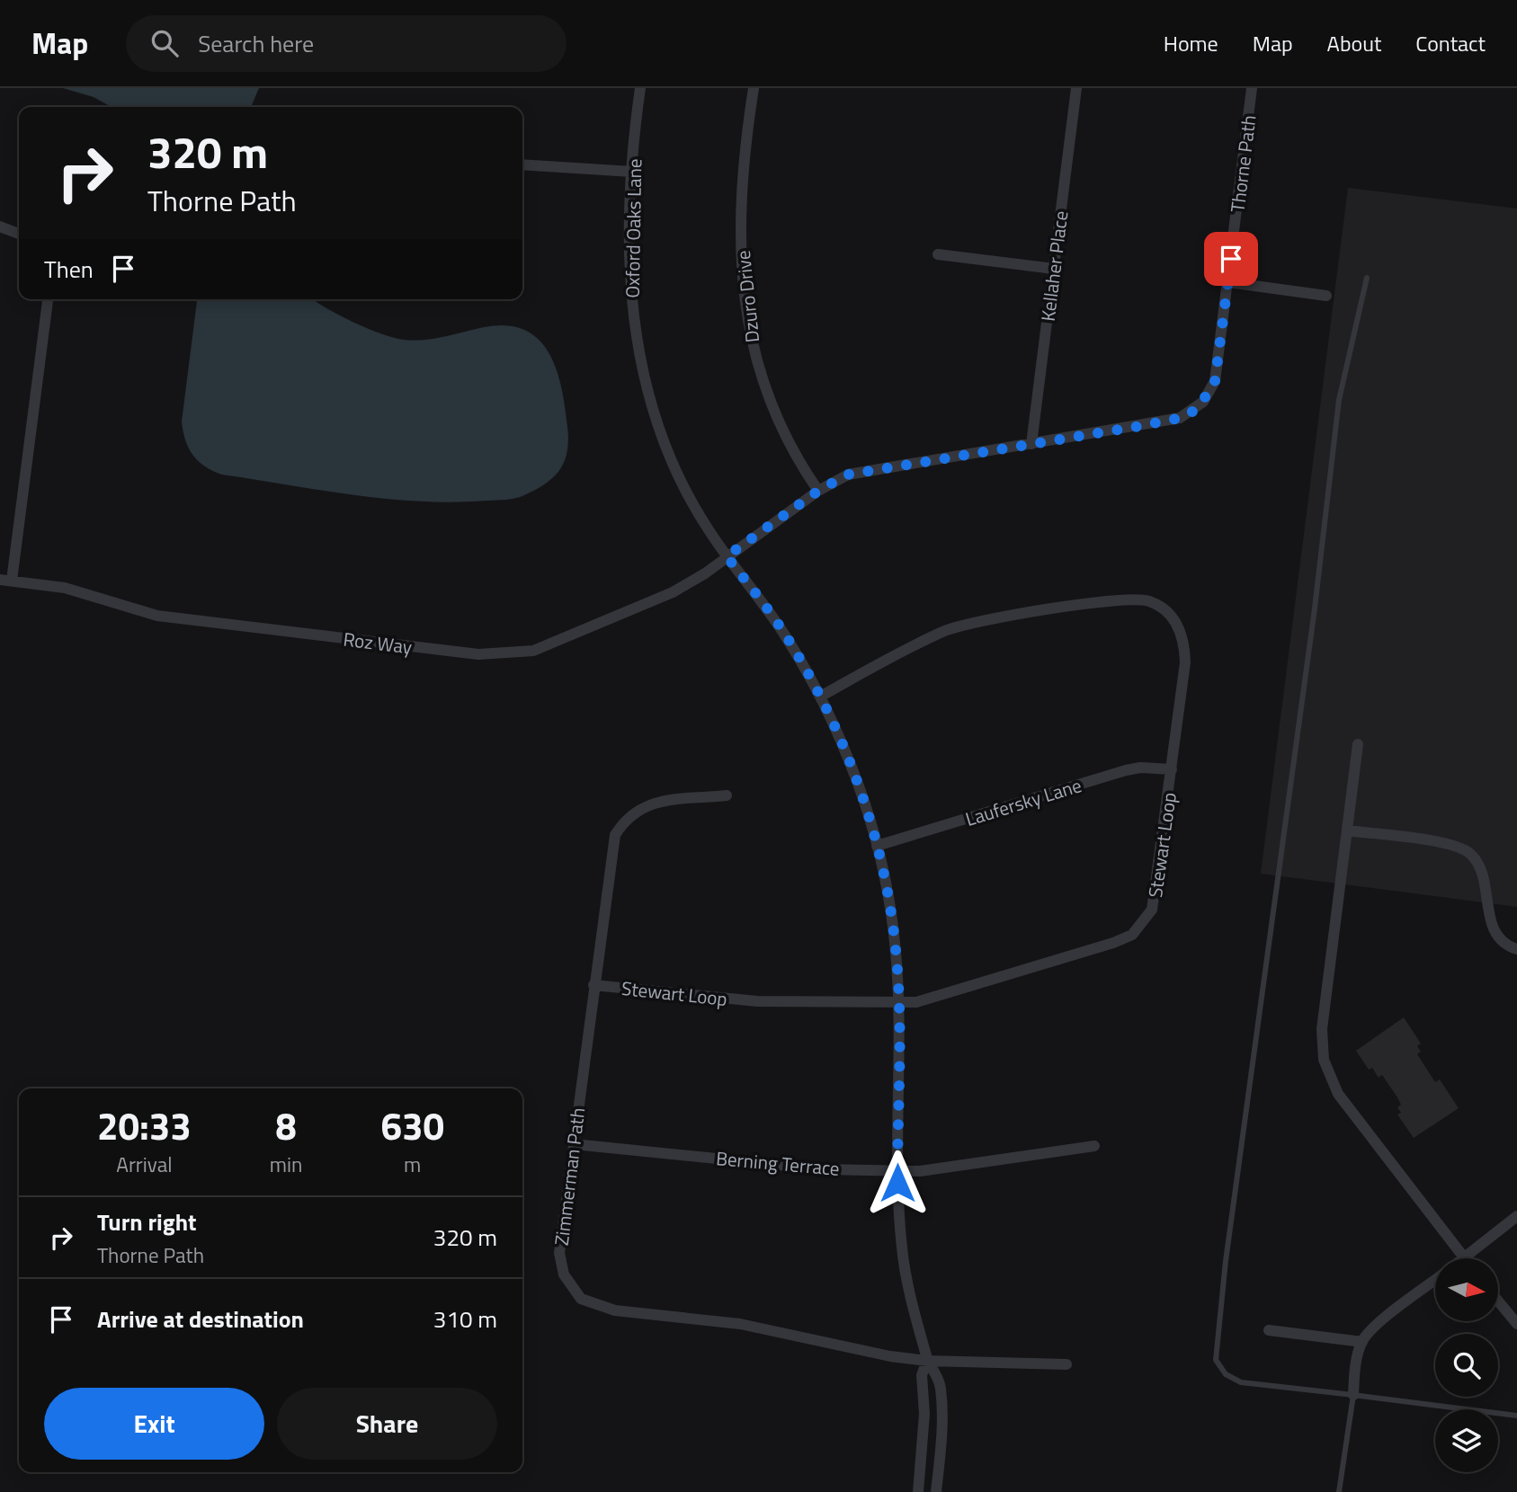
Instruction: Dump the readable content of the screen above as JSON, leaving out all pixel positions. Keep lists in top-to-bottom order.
{
  "streets": {
    "street": [
      "Thorne Path",
      "Oxford Oaks Lane",
      "Kellaher Place",
      "Dzuro Drive",
      "Roz Way",
      "Laufersky Lane",
      "Stewart Loop",
      "Berning Terrace",
      "Zimmerman Path"
    ]
  },
  "crossings": [
    ["Thorne Path", "Oxford Oaks Lane"],
    ["Thorne Path", "Kellaher Place"],
    ["Thorne Path", "Dzuro Drive"],
    ["Thorne Path", "Roz Way"],
    ["Oxford Oaks Lane", "Roz Way"],
    ["Oxford Oaks Lane", "Laufersky Lane"],
    ["Oxford Oaks Lane", "Stewart Loop"],
    ["Oxford Oaks Lane", "Berning Terrace"],
    ["Oxford Oaks Lane", "Zimmerman Path"],
    ["Laufersky Lane", "Stewart Loop"],
    ["Stewart Loop", "Zimmerman Path"],
    ["Berning Terrace", "Zimmerman Path"]
  ],
  "north": "right",
  "page": {
    "header": "Map",
    "search": "Search here",
    "nav": [
      "Home",
      "Map",
      "About",
      "Contact"
    ],
    "turn": ["320 m", "Thorne Path"],
    "then": "Then",
    "eta": [
      "20:33",
      "Arrival",
      "8",
      "min",
      "630",
      "m"
    ],
    "list": [
      {
        "name": "Turn right",
        "note": "Thorne Path",
        "value": "320 m"
      },
      {
        "name": "Arrive at destination",
        "value": "310 m"
      }
    ],
    "buttons": ["Exit", "Share"]
  }
}
